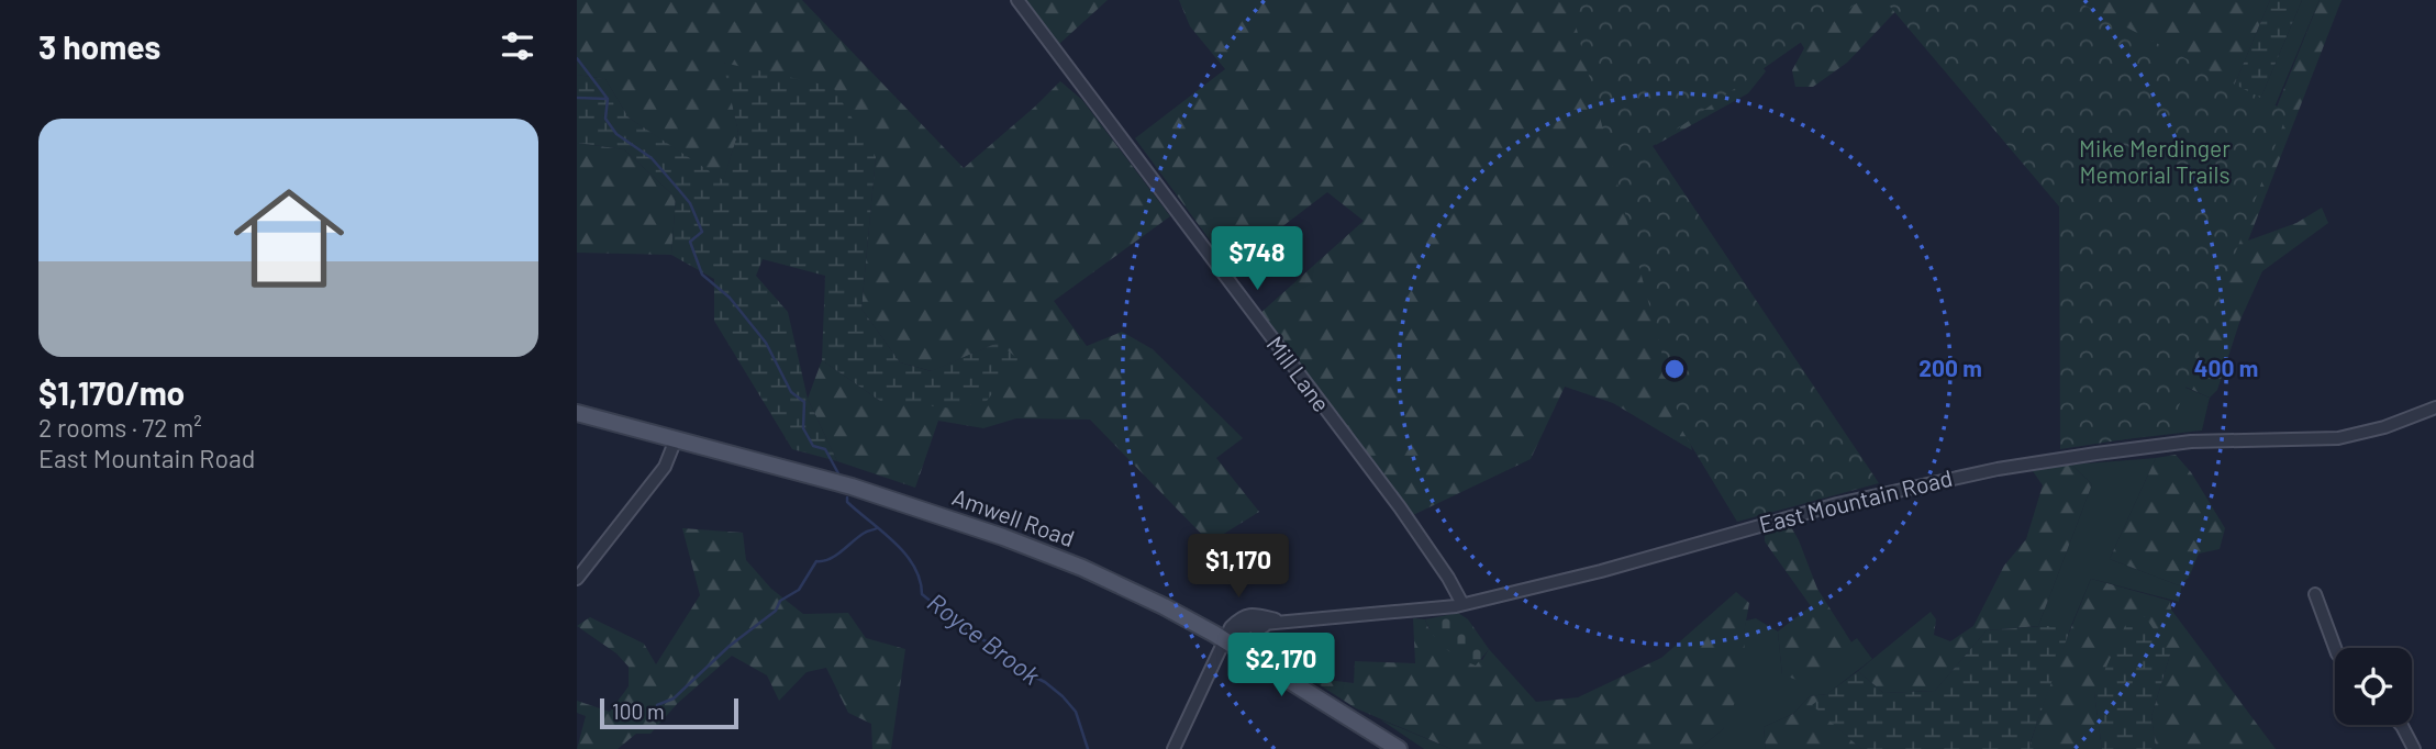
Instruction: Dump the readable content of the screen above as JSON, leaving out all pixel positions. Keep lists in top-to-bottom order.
{
  "streets": {
    "main road": ["Amwell Road"],
    "street": ["Mill Lane", "East Mountain Road"]
  },
  "crossings": [
    ["Mill Lane", "East Mountain Road"],
    ["East Mountain Road", "Amwell Road"]
  ],
  "water": ["Royce Brook"],
  "parks": ["Mike Merdinger Memorial Trails"],
  "scale_bar": "100 m",
  "page": {
    "heading": "3 homes",
    "list": [
      {
        "name": "$1,170/mo",
        "note": "2 rooms · 72 m² · East Mountain Road"
      }
    ],
    "price": ["$748", "$1,170", "$2,170"],
    "scale": "100 m"
  },
  "rings": ["200 m", "400 m"]
}
